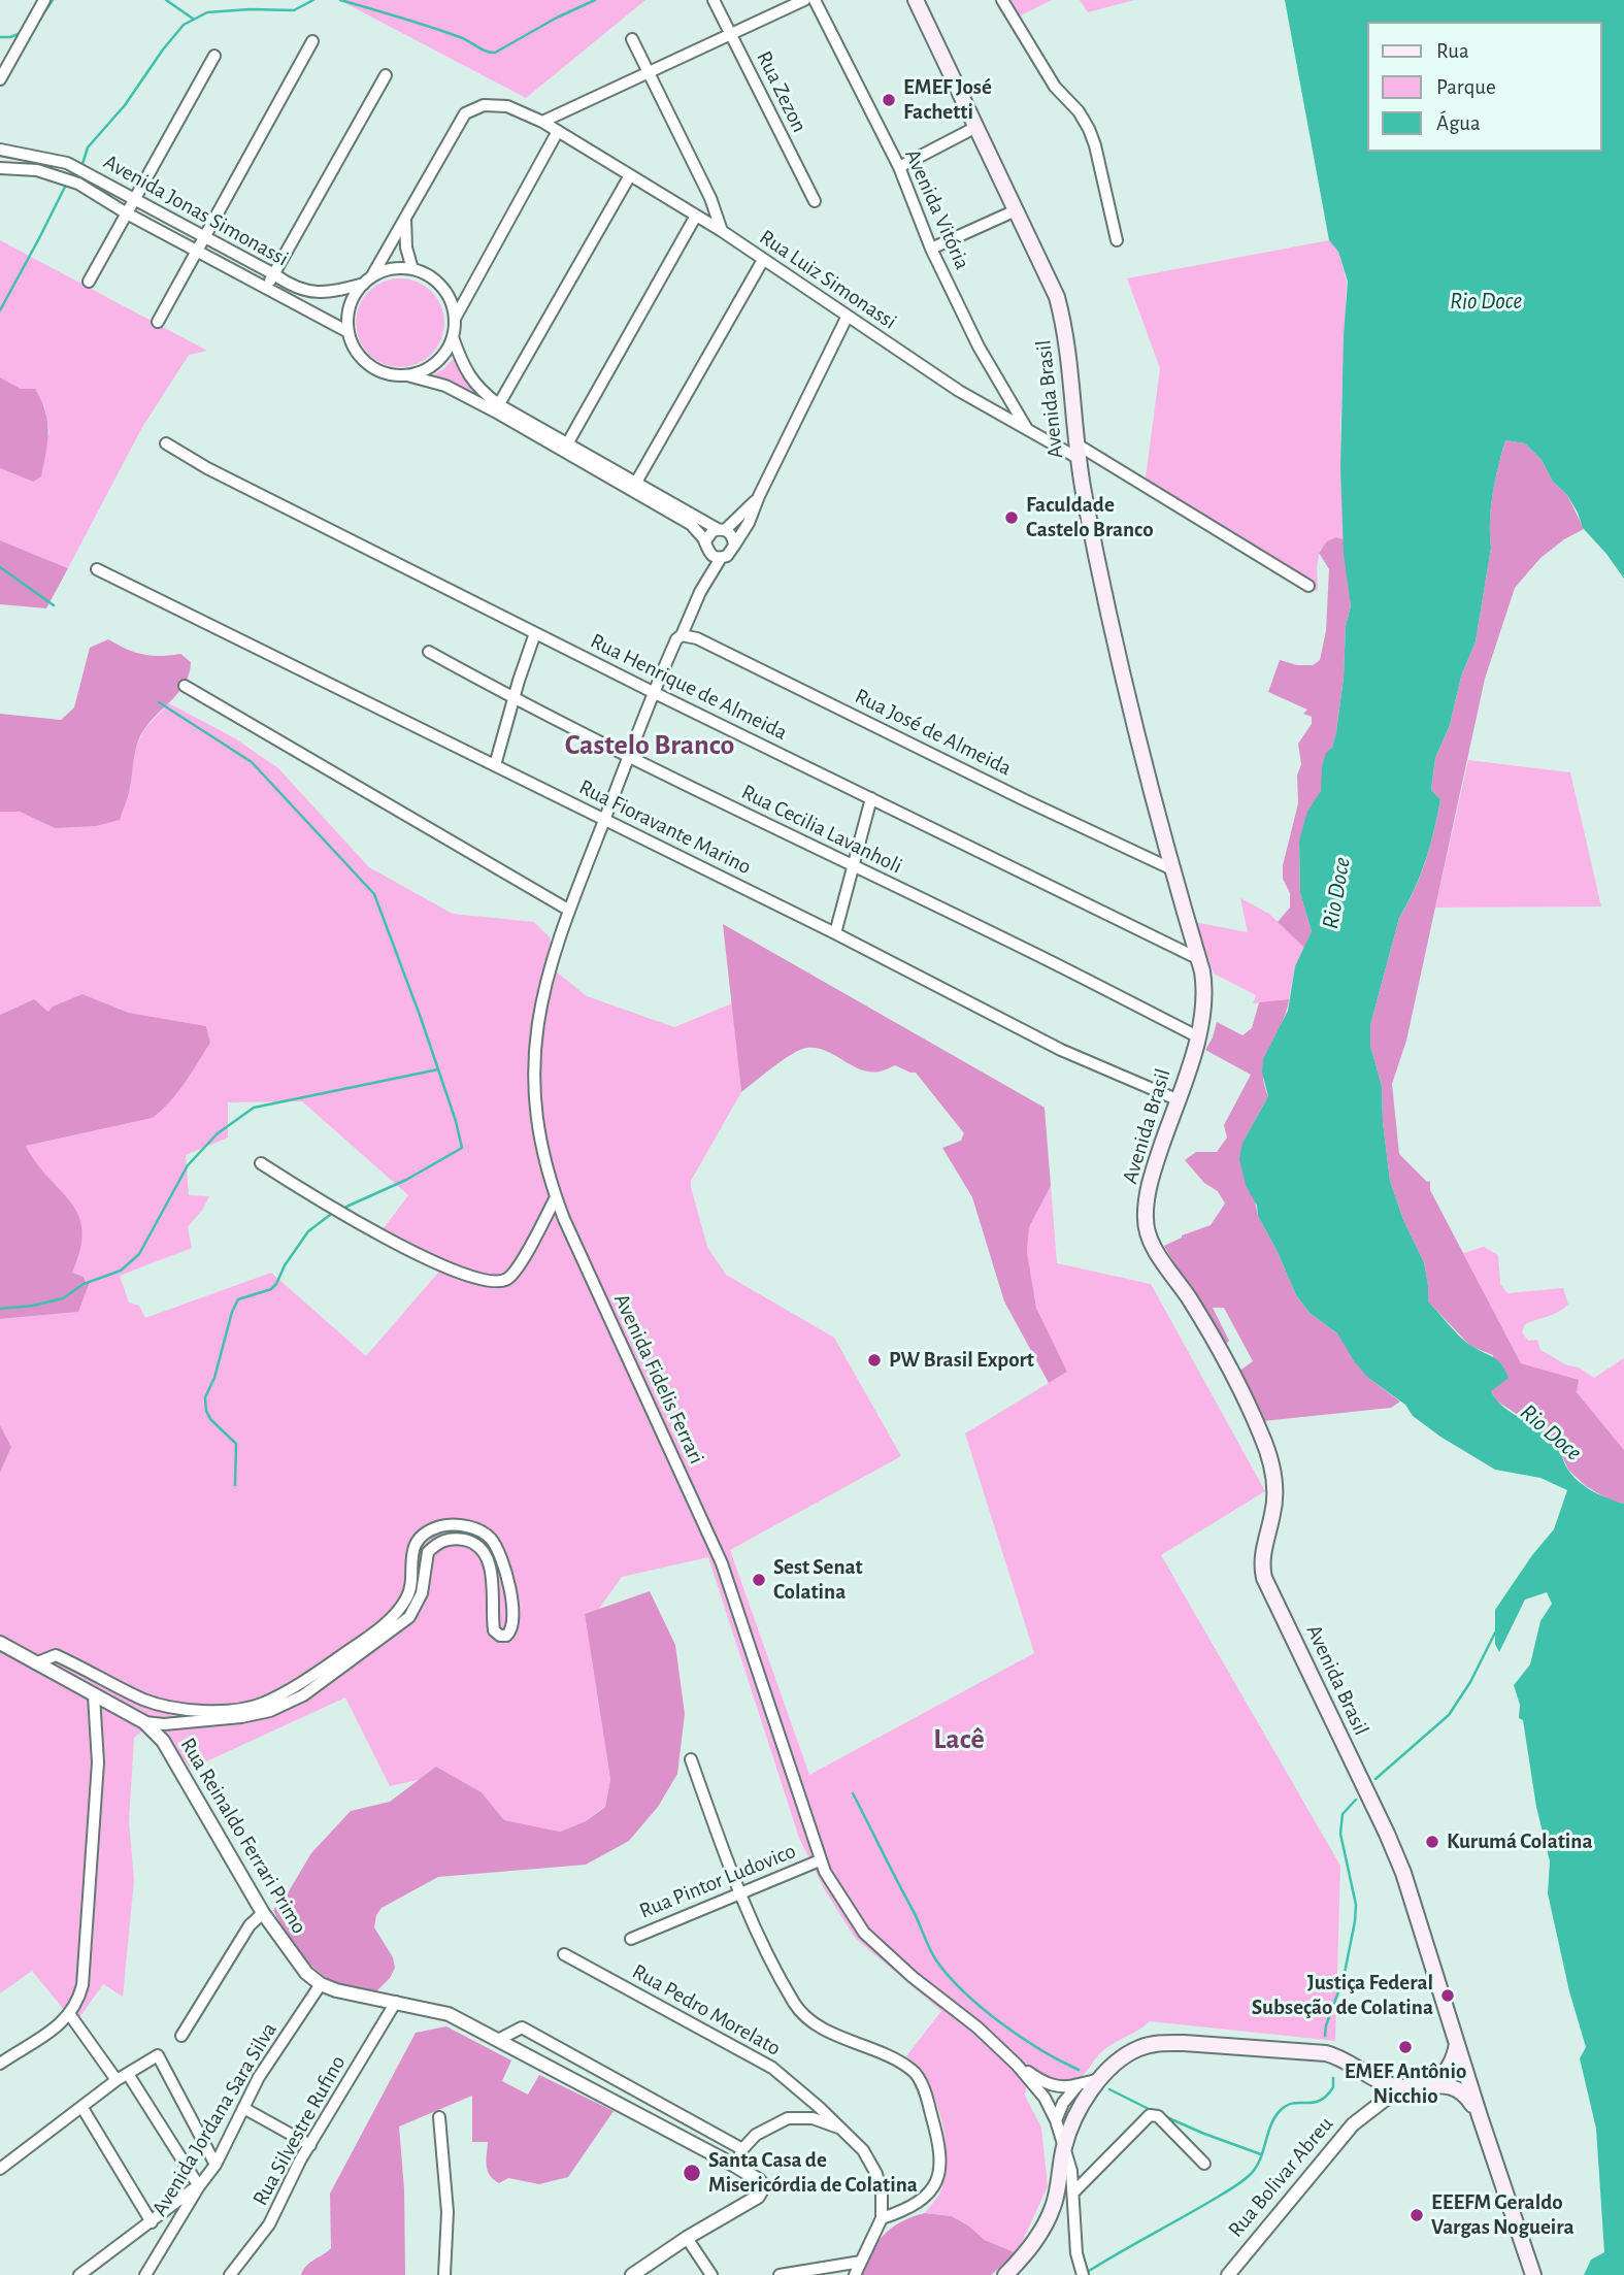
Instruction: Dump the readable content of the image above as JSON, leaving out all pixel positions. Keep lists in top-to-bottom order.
{
  "streets": {
    "main road": ["Avenida Brasil", "Rua Bolivar Abreu"],
    "street": [
      "Rua Zezon",
      "Avenida Vitória",
      "Avenida Jonas Simonassi",
      "Rua Luiz Simonassi",
      "Rua Henrique de Almeida",
      "Rua José de Almeida",
      "Rua Fioravante Marino",
      "Rua Cecilia Lavanholi",
      "Avenida Fidelis Ferrari",
      "Rua Reinaldo Ferrari Primo",
      "Rua Pintor Ludovico",
      "Rua Pedro Morelato",
      "Avenida Jordana Sara Silva",
      "Rua Silvestre Rufino"
    ]
  },
  "crossings": [
    ["Avenida Vitória", "Rua Luiz Simonassi"],
    ["Rua Luiz Simonassi", "Avenida Brasil"],
    ["Avenida Brasil", "Rua Henrique de Almeida"],
    ["Avenida Brasil", "Rua José de Almeida"],
    ["Avenida Brasil", "Rua Fioravante Marino"],
    ["Avenida Brasil", "Rua Cecilia Lavanholi"],
    ["Avenida Brasil", "Rua Bolivar Abreu"],
    ["Rua Henrique de Almeida", "Avenida Fidelis Ferrari"],
    ["Rua José de Almeida", "Avenida Fidelis Ferrari"],
    ["Rua Fioravante Marino", "Avenida Fidelis Ferrari"],
    ["Rua Cecilia Lavanholi", "Avenida Fidelis Ferrari"],
    ["Avenida Fidelis Ferrari", "Rua Pintor Ludovico"],
    ["Rua Reinaldo Ferrari Primo", "Avenida Jordana Sara Silva"]
  ],
  "districts": ["Castelo Branco", "Lacê"],
  "water": ["Rio Doce"],
  "places": [
    "EMEF José Fachetti",
    "Faculdade Castelo Branco",
    "PW Brasil Export",
    "Sest Senat Colatina",
    "Kurumá Colatina",
    "Justiça Federal Subseção de Colatina",
    "EMEF Antônio Nicchio",
    "Santa Casa de Misericórdia de Colatina",
    "EEEFM Geraldo Vargas Nogueira"
  ],
  "legend": ["Rua", "Parque", "Água"]
}
